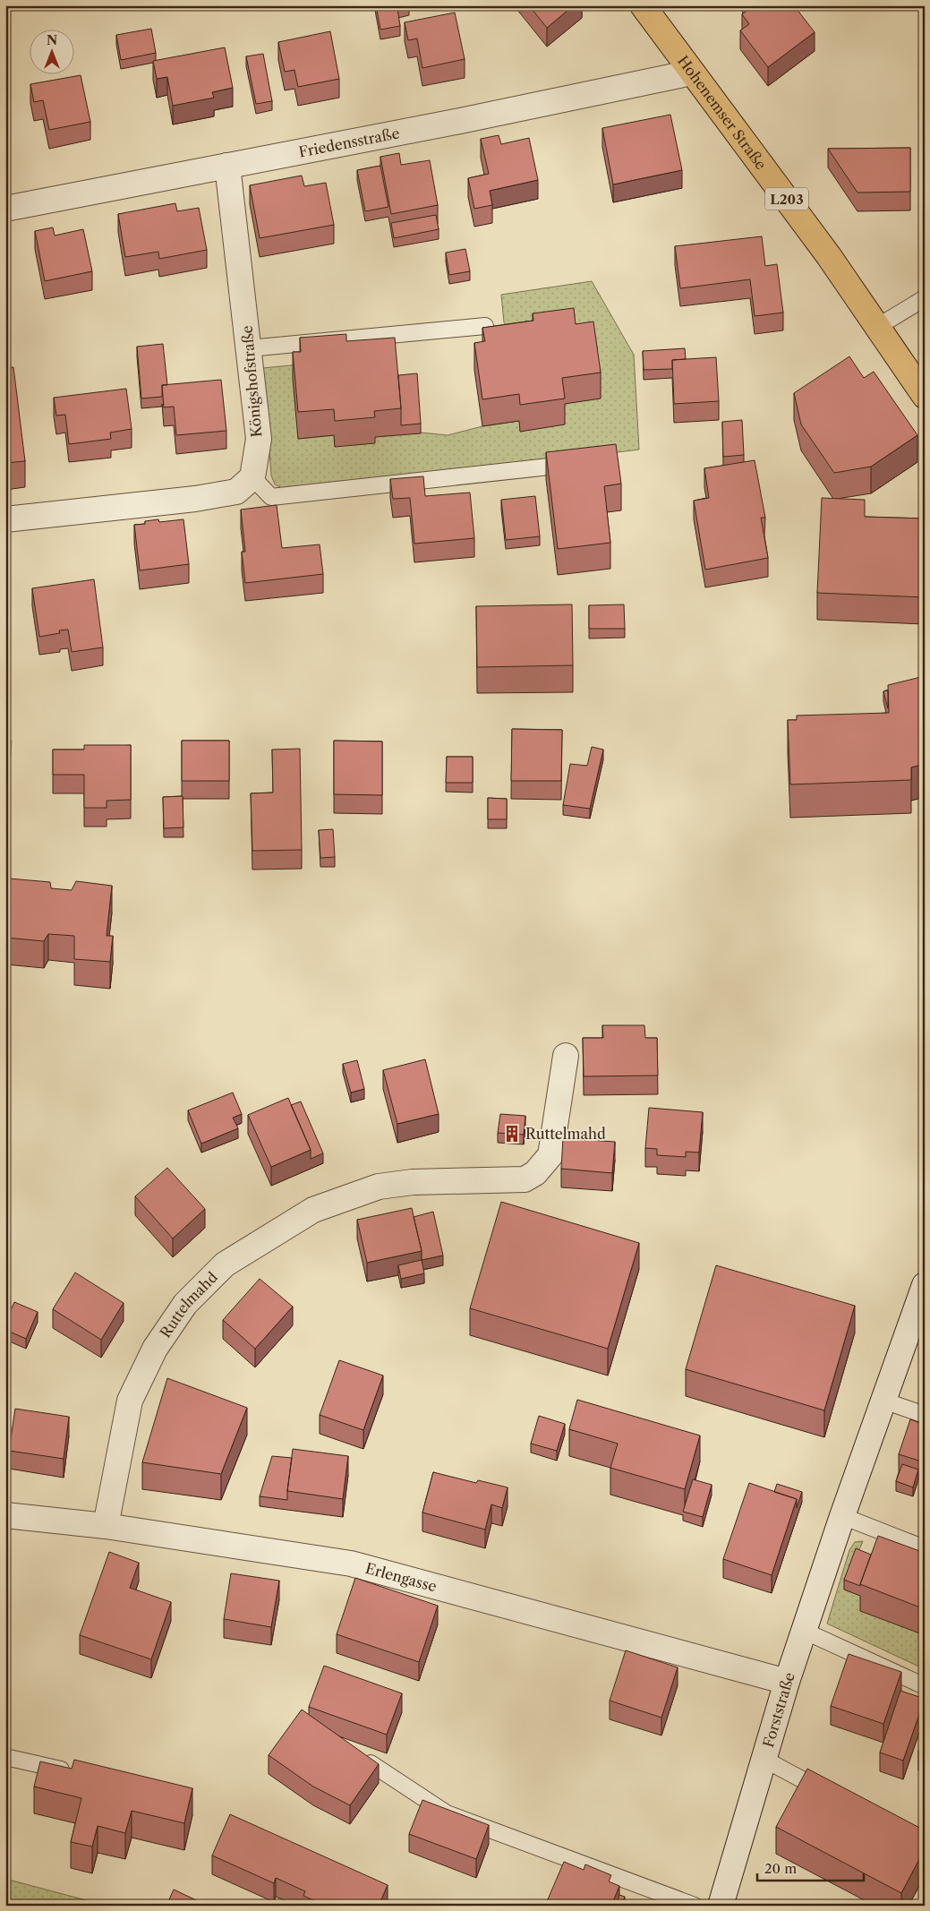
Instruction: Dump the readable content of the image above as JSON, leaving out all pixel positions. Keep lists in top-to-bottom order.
{
  "streets": {
    "main road": ["Hohenemser Straße", "L203"],
    "street": [
      "Friedensstraße",
      "Königshofstraße",
      "Ruttelmahd",
      "Erlengasse",
      "Forststraße"
    ]
  },
  "crossings": [
    ["Hohenemser Straße", "Friedensstraße"],
    ["Friedensstraße", "Königshofstraße"],
    ["Ruttelmahd", "Erlengasse"],
    ["Erlengasse", "Forststraße"]
  ],
  "places": {
    "building": ["Ruttelmahd"]
  },
  "scale_bar": "20 m",
  "north": "top"
}
